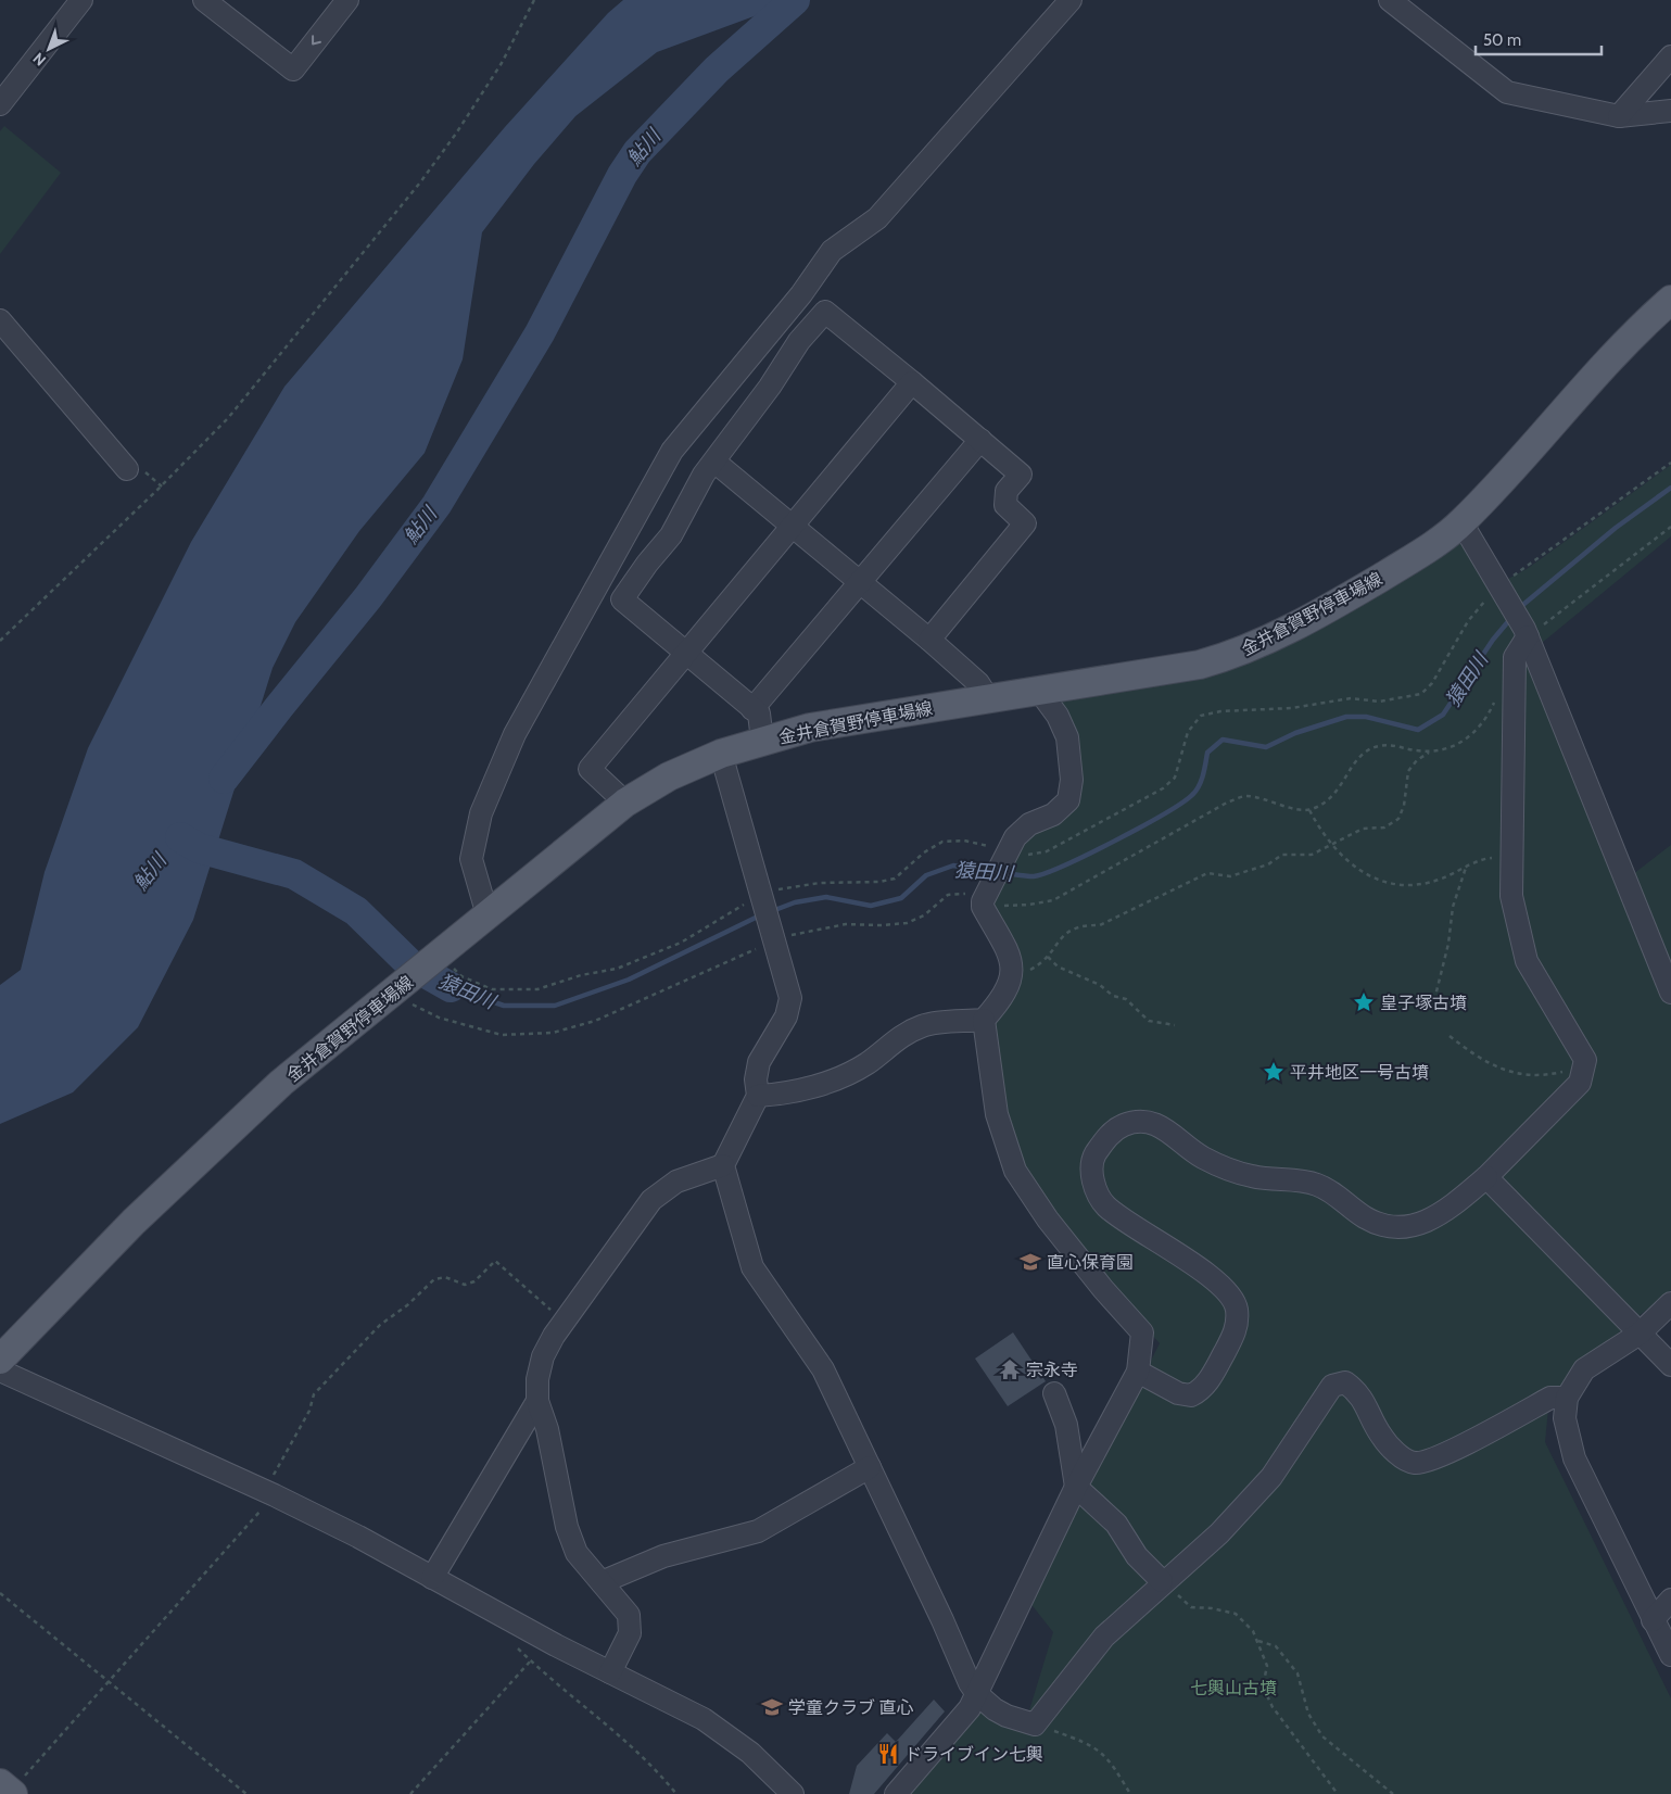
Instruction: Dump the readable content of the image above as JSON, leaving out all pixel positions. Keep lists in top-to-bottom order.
{
  "streets": {
    "main road": ["金井倉賀野停車場線"]
  },
  "water": ["鮎川", "猿田川"],
  "parks": ["七輿山古墳"],
  "places": {
    "place": ["皇子塚古墳", "平井地区一号古墳"],
    "school or university": ["直心保育園", "学童クラブ 直心"],
    "temple": ["宗永寺"],
    "restaurant": ["ドライブイン七輿"]
  },
  "scale_bar": "50 m",
  "north": "bottom left"
}
